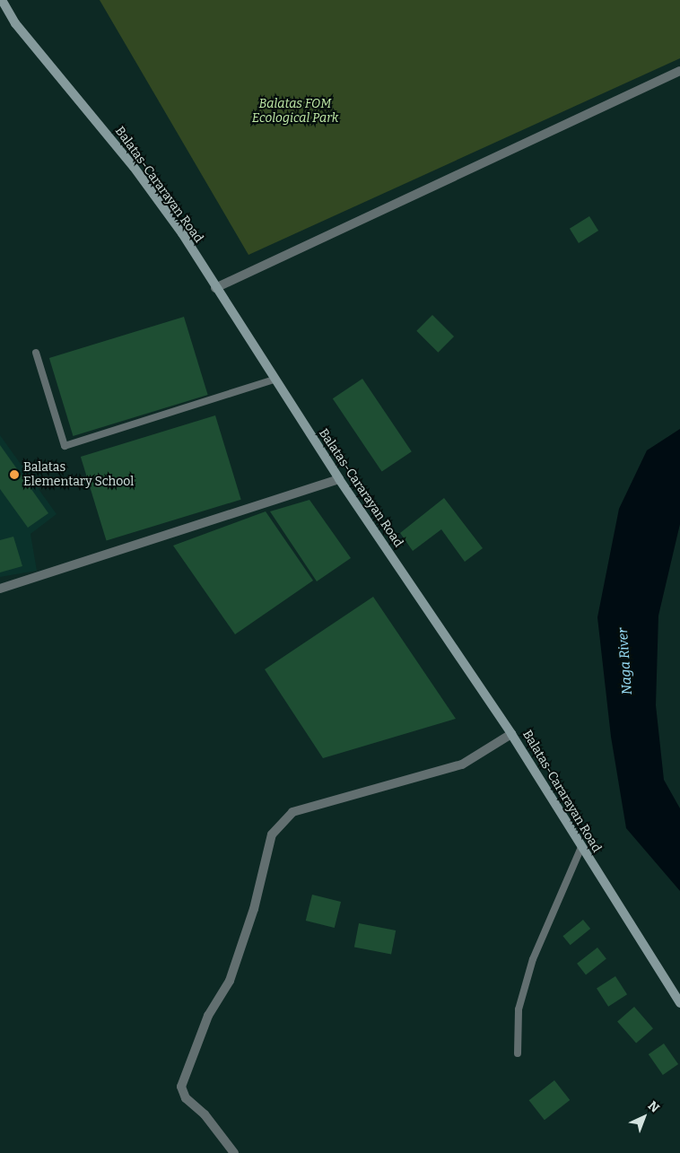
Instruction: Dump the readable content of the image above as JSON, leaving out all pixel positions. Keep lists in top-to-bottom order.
{
  "streets": {
    "main road": ["Balatas-Cararayan Road"]
  },
  "water": ["Naga River"],
  "parks": ["Balatas FOM Ecological Park"],
  "places": ["Balatas Elementary School"],
  "north": "top right"
}
